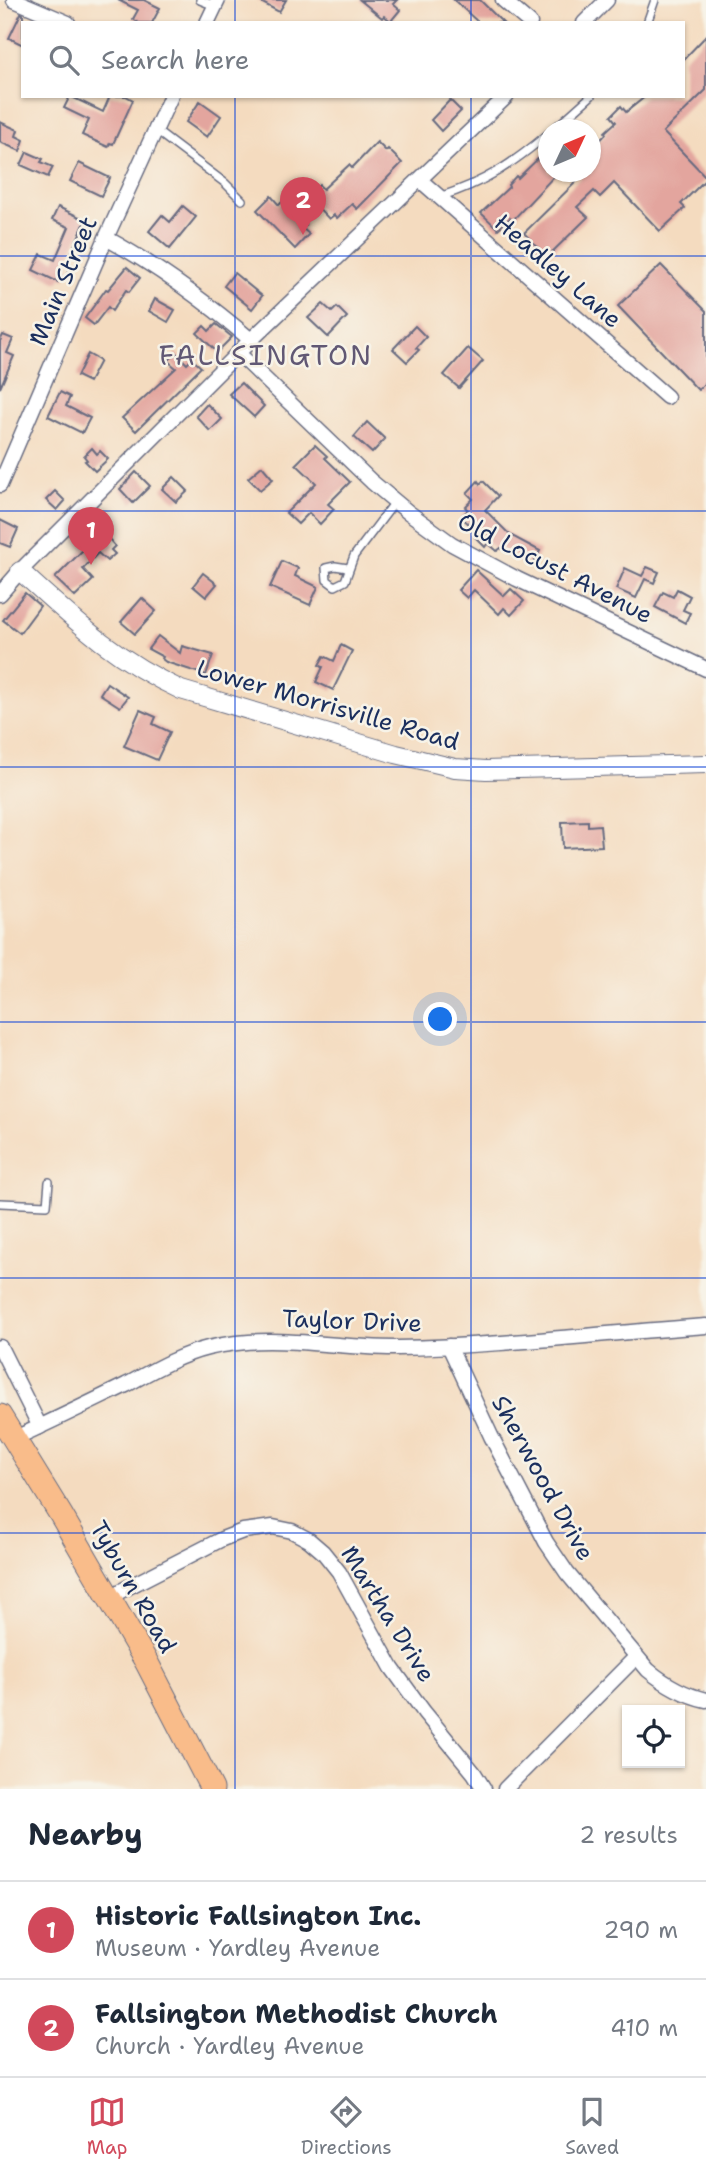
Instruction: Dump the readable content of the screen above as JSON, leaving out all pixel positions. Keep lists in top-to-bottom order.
{
  "streets": {
    "main road": ["Tyburn Road"],
    "street": [
      "Headley Lane",
      "Main Street",
      "Old Locust Avenue",
      "Lower Morrisville Road",
      "Taylor Drive",
      "Sherwood Drive",
      "Martha Drive"
    ]
  },
  "crossings": [
    ["Taylor Drive", "Sherwood Drive"],
    ["Taylor Drive", "Tyburn Road"],
    ["Tyburn Road", "Martha Drive"]
  ],
  "districts": ["FALLSINGTON"],
  "north": "top right",
  "page": {
    "search": "Search here",
    "pins": ["2", "1"],
    "heading": ["Nearby", "2 results"],
    "list": [
      {
        "mark": "1",
        "name": "Historic Fallsington Inc.",
        "note": "Museum · Yardley Avenue",
        "value": "290 m"
      },
      {
        "mark": "2",
        "name": "Fallsington Methodist Church",
        "note": "Church · Yardley Avenue",
        "value": "410 m"
      }
    ],
    "nav": ["Map", "Directions", "Saved"]
  }
}
